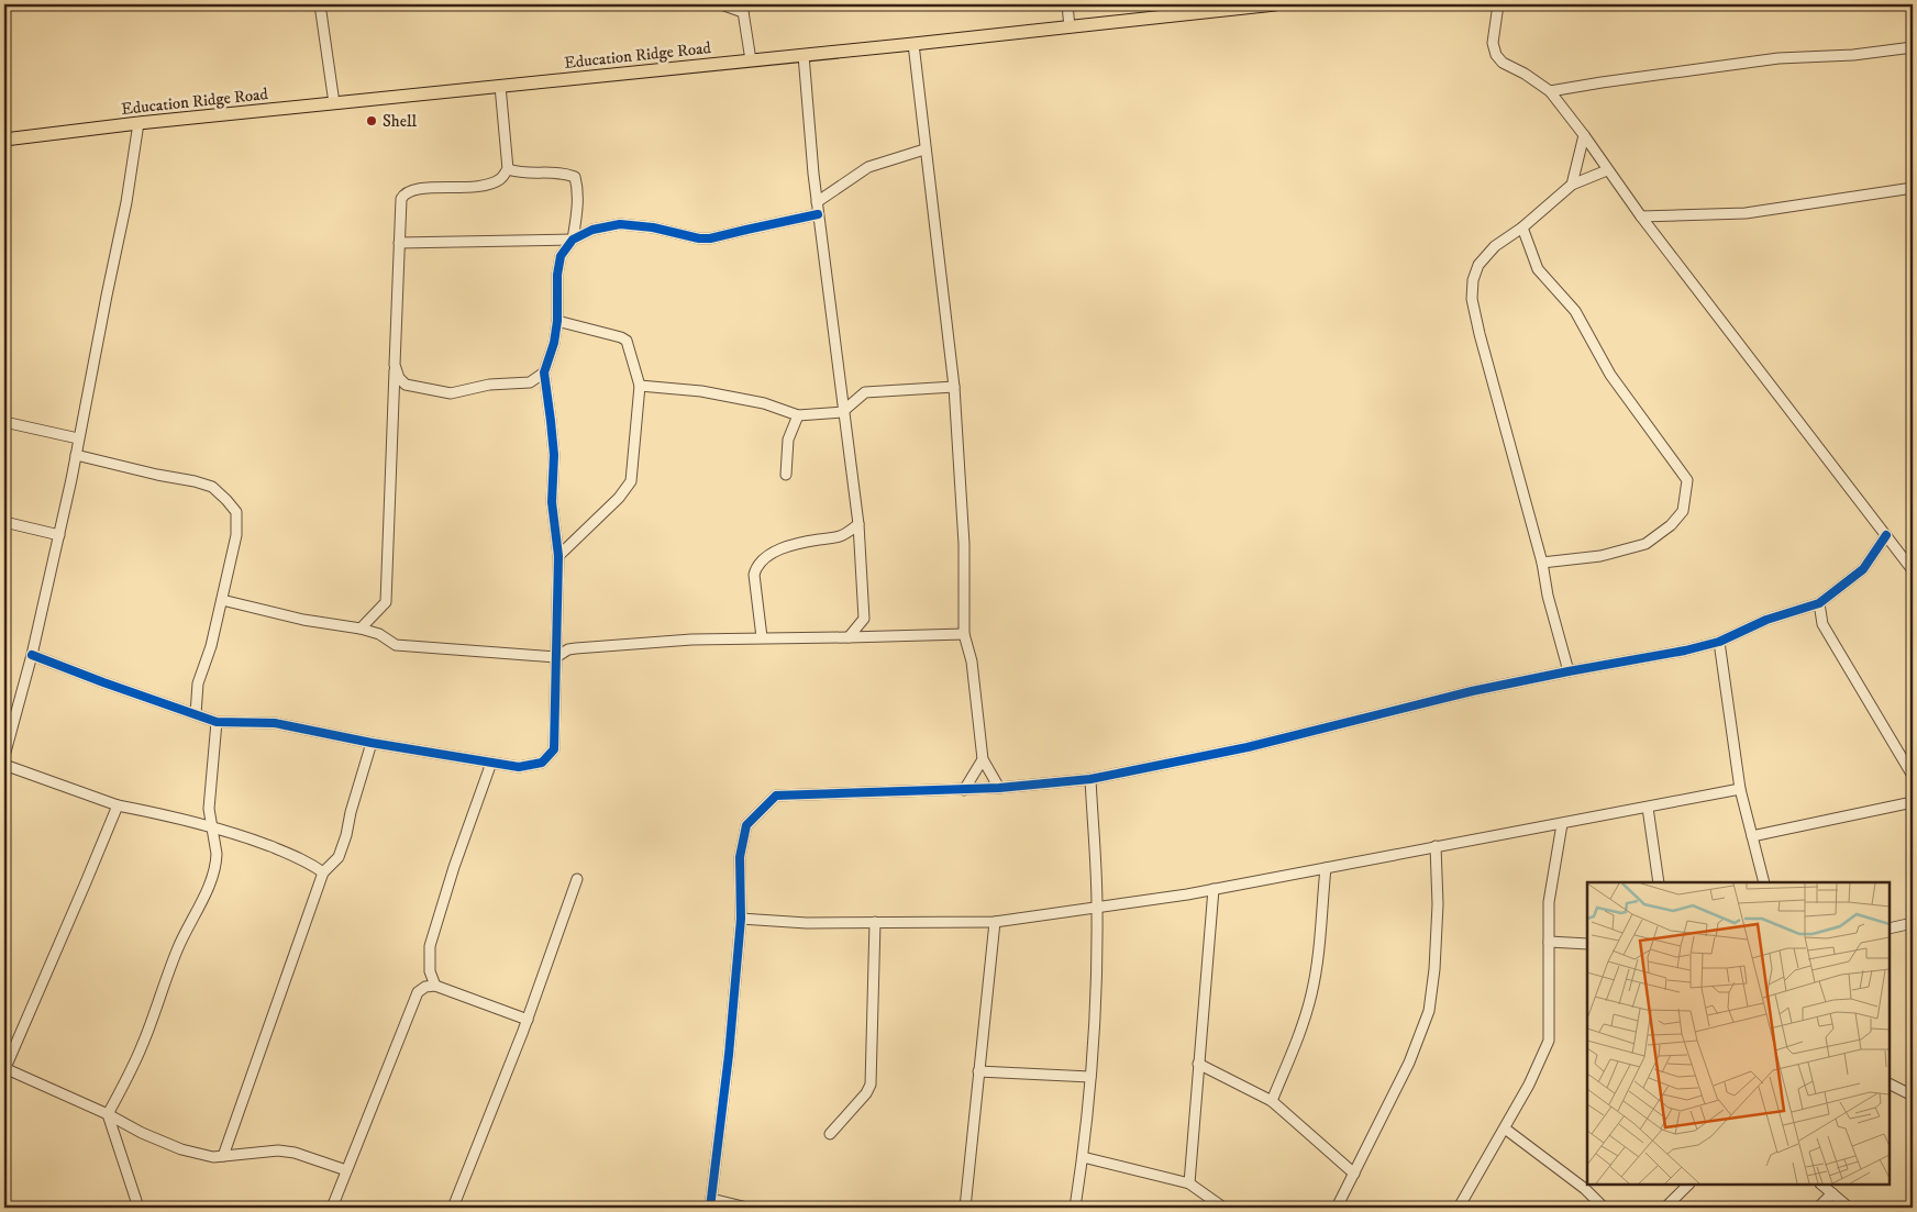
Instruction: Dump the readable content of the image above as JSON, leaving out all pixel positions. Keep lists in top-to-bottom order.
{
  "streets": {
    "main road": ["Education Ridge Road"]
  },
  "places": ["Shell"]
}
